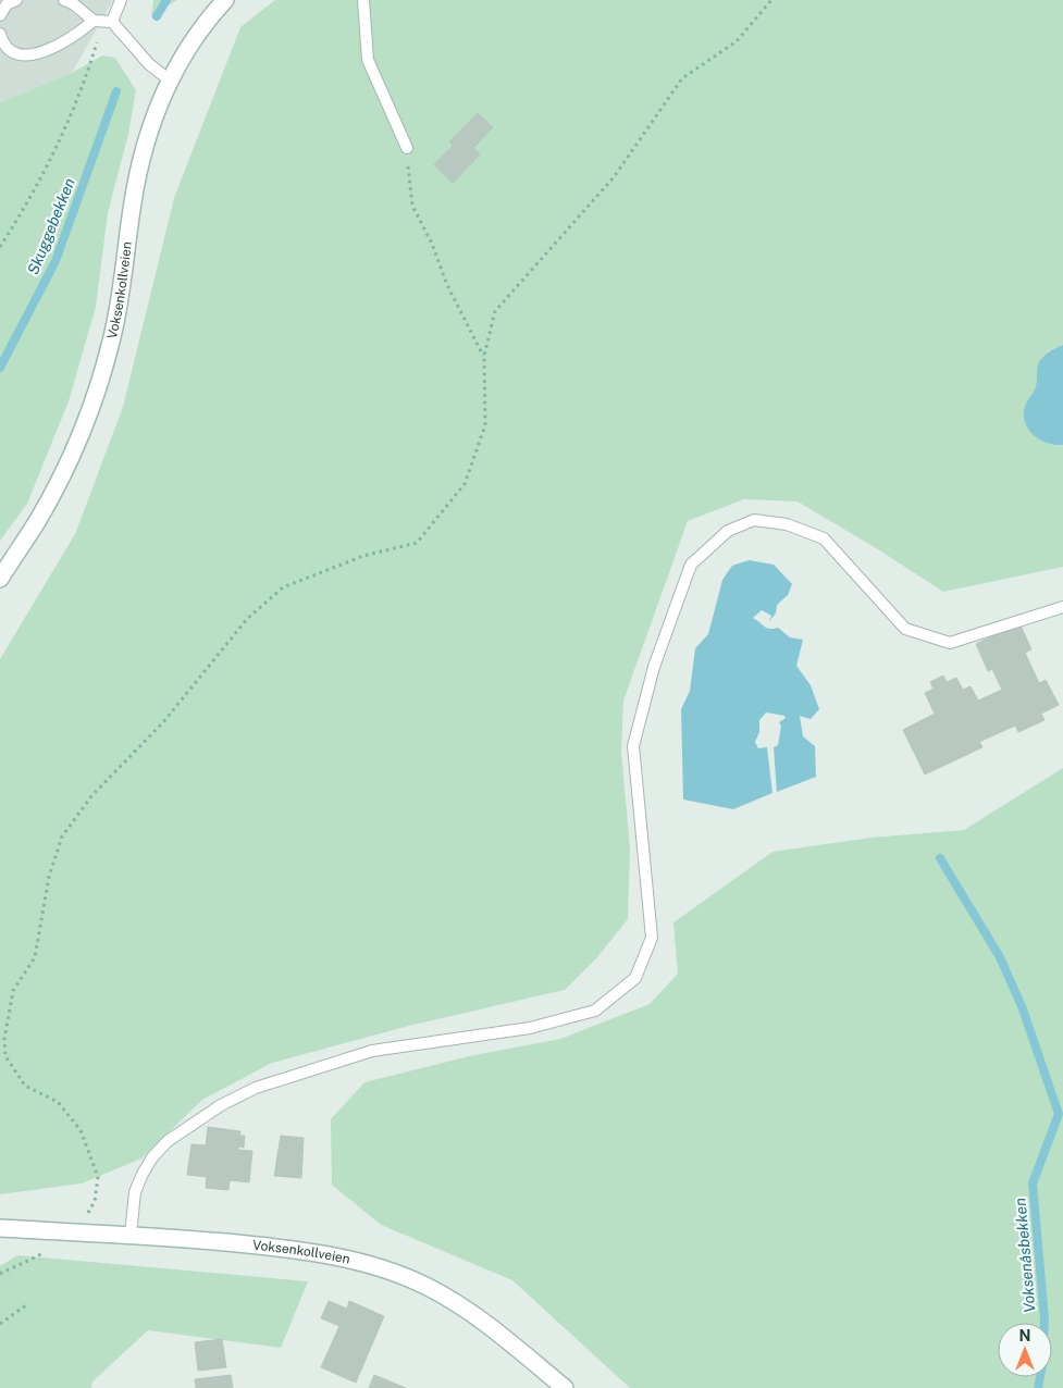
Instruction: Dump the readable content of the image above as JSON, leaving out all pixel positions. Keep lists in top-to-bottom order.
{
  "streets": {
    "street": ["Voksenkollveien"]
  },
  "water": ["Skuggebekken", "Voksenåsbekken"],
  "north": "top"
}
